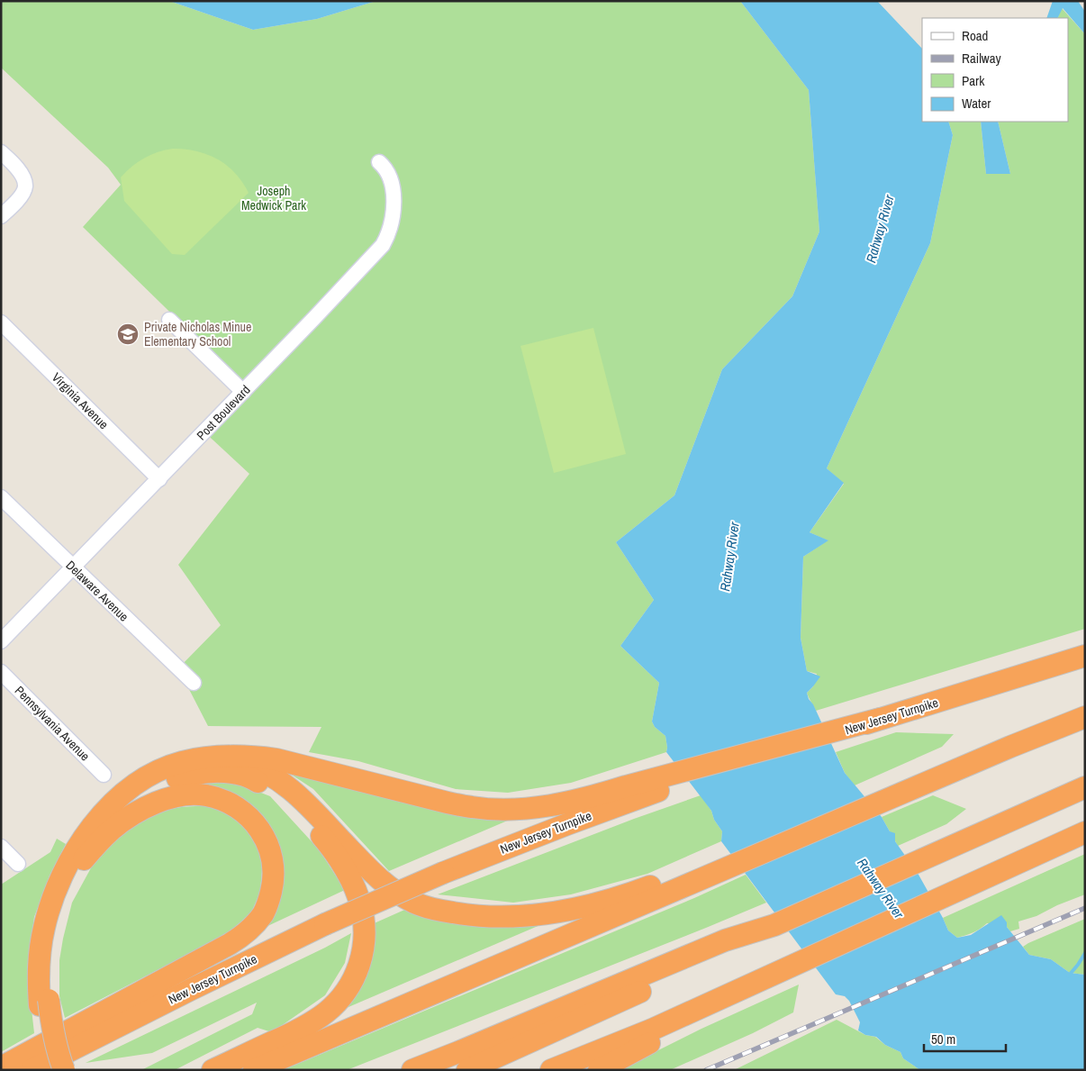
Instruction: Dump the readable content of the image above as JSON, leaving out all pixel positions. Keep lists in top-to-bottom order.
{
  "streets": {
    "highway": ["New Jersey Turnpike"],
    "street": [
      "Virginia Avenue",
      "Post Boulevard",
      "Delaware Avenue",
      "Pennsylvania Avenue"
    ]
  },
  "crossings": [
    ["Virginia Avenue", "Post Boulevard"],
    ["Post Boulevard", "Delaware Avenue"]
  ],
  "water": ["Rahway River"],
  "parks": ["Joseph Medwick Park"],
  "places": {
    "school or university": ["Private Nicholas Minue Elementary School"]
  },
  "legend": [
    "Road",
    "Railway",
    "Park",
    "Water"
  ],
  "scale_bar": "50 m"
}
